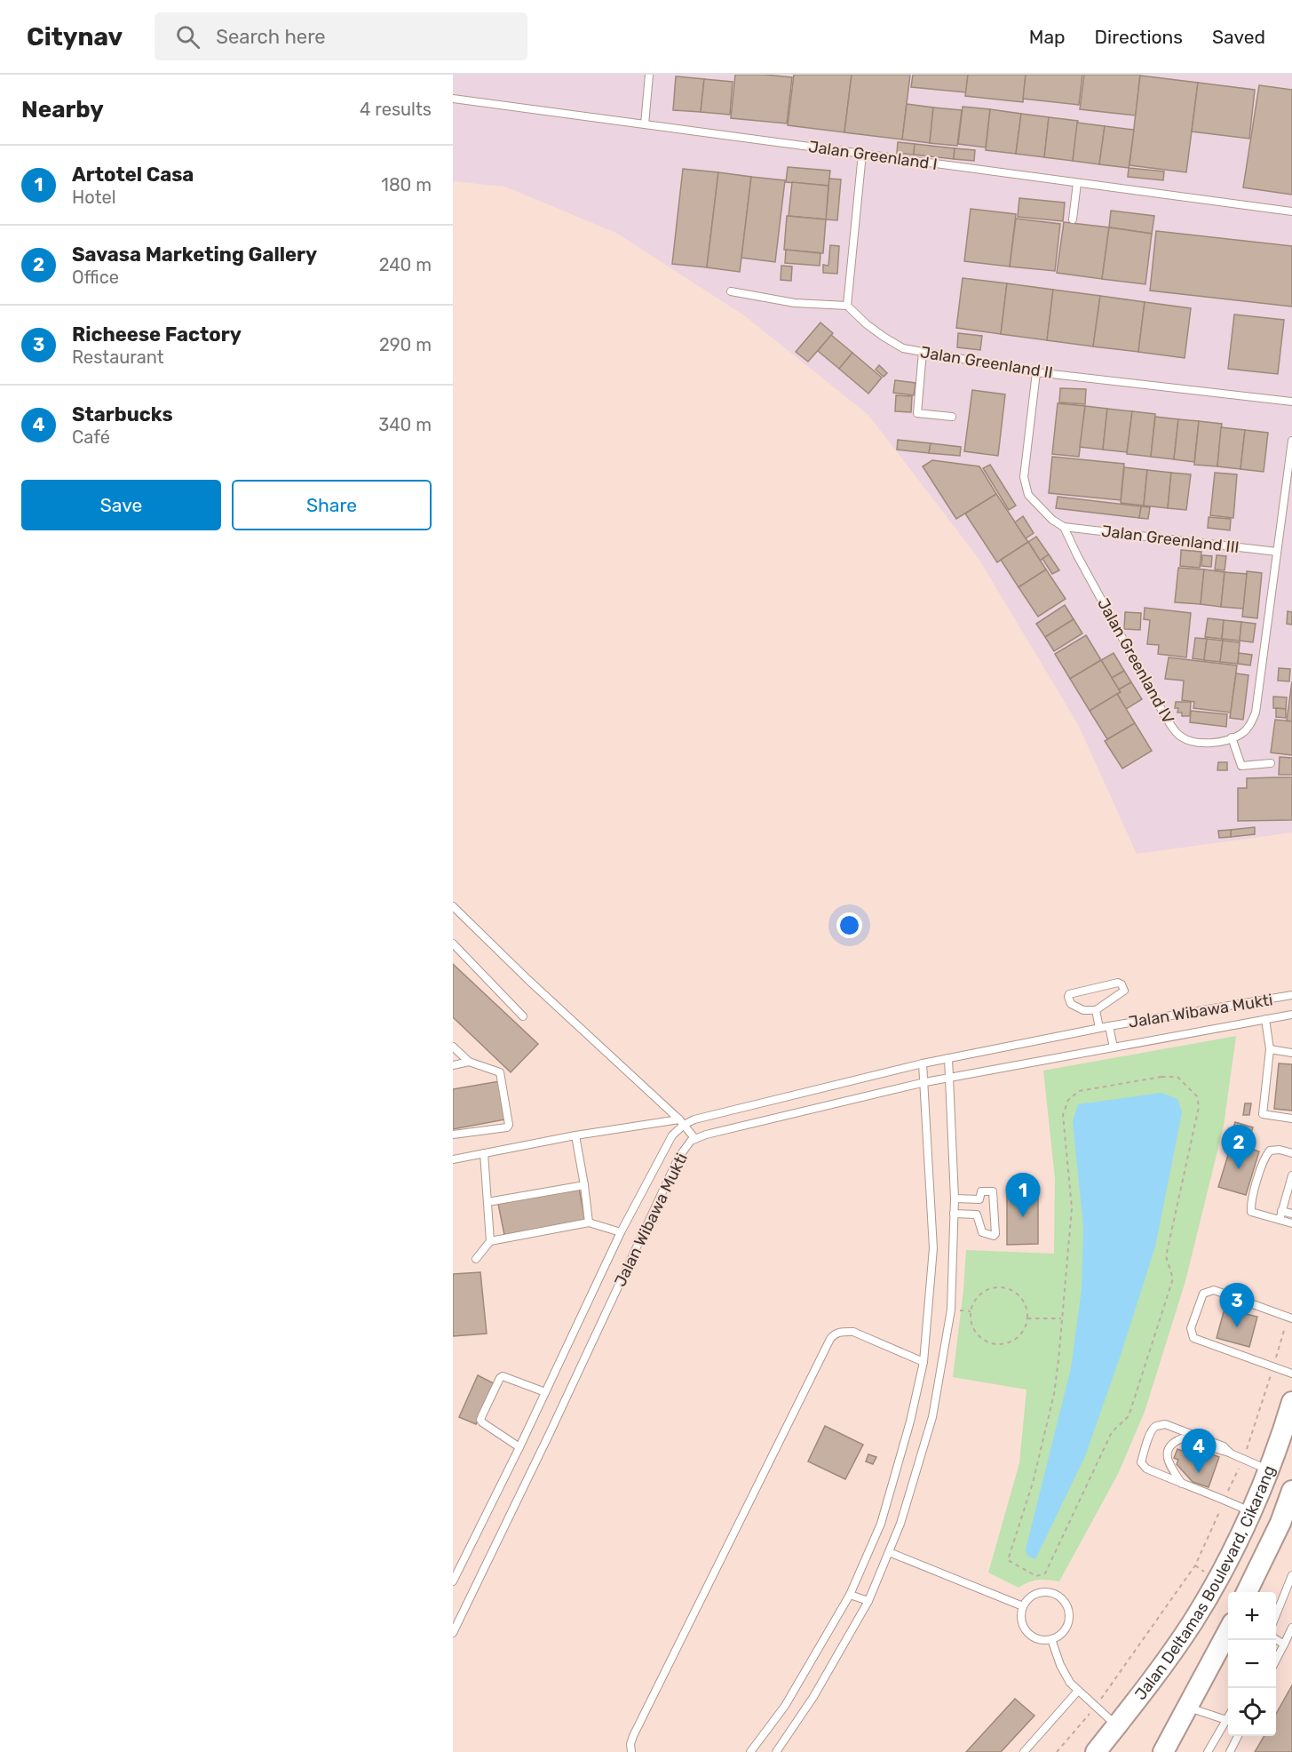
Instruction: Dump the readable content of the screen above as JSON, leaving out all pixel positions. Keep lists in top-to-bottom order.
{
  "streets": {
    "street": ["Jalan Deltamas Boulevard, Cikarang"],
    "lane": [
      "Jalan Greenland I",
      "Jalan Greenland II",
      "Jalan Greenland III",
      "Jalan Greenland IV",
      "Jalan Wibawa Mukti"
    ]
  },
  "crossings": [
    ["Jalan Greenland II", "Jalan Greenland IV"],
    ["Jalan Greenland III", "Jalan Greenland IV"]
  ],
  "page": {
    "header": "Citynav",
    "search": "Search here",
    "nav": ["Map", "Directions", "Saved"],
    "heading": ["Nearby", "4 results"],
    "list": [
      {
        "mark": "1",
        "name": "Artotel Casa",
        "note": "Hotel",
        "value": "180 m"
      },
      {
        "mark": "2",
        "name": "Savasa Marketing Gallery",
        "note": "Office",
        "value": "240 m"
      },
      {
        "mark": "3",
        "name": "Richeese Factory",
        "note": "Restaurant",
        "value": "290 m"
      },
      {
        "mark": "4",
        "name": "Starbucks",
        "note": "Café",
        "value": "340 m"
      }
    ],
    "buttons": ["Save", "Share"],
    "pins": [
      "2",
      "1",
      "3",
      "4"
    ],
    "map_buttons": ["+", "−"]
  }
}
